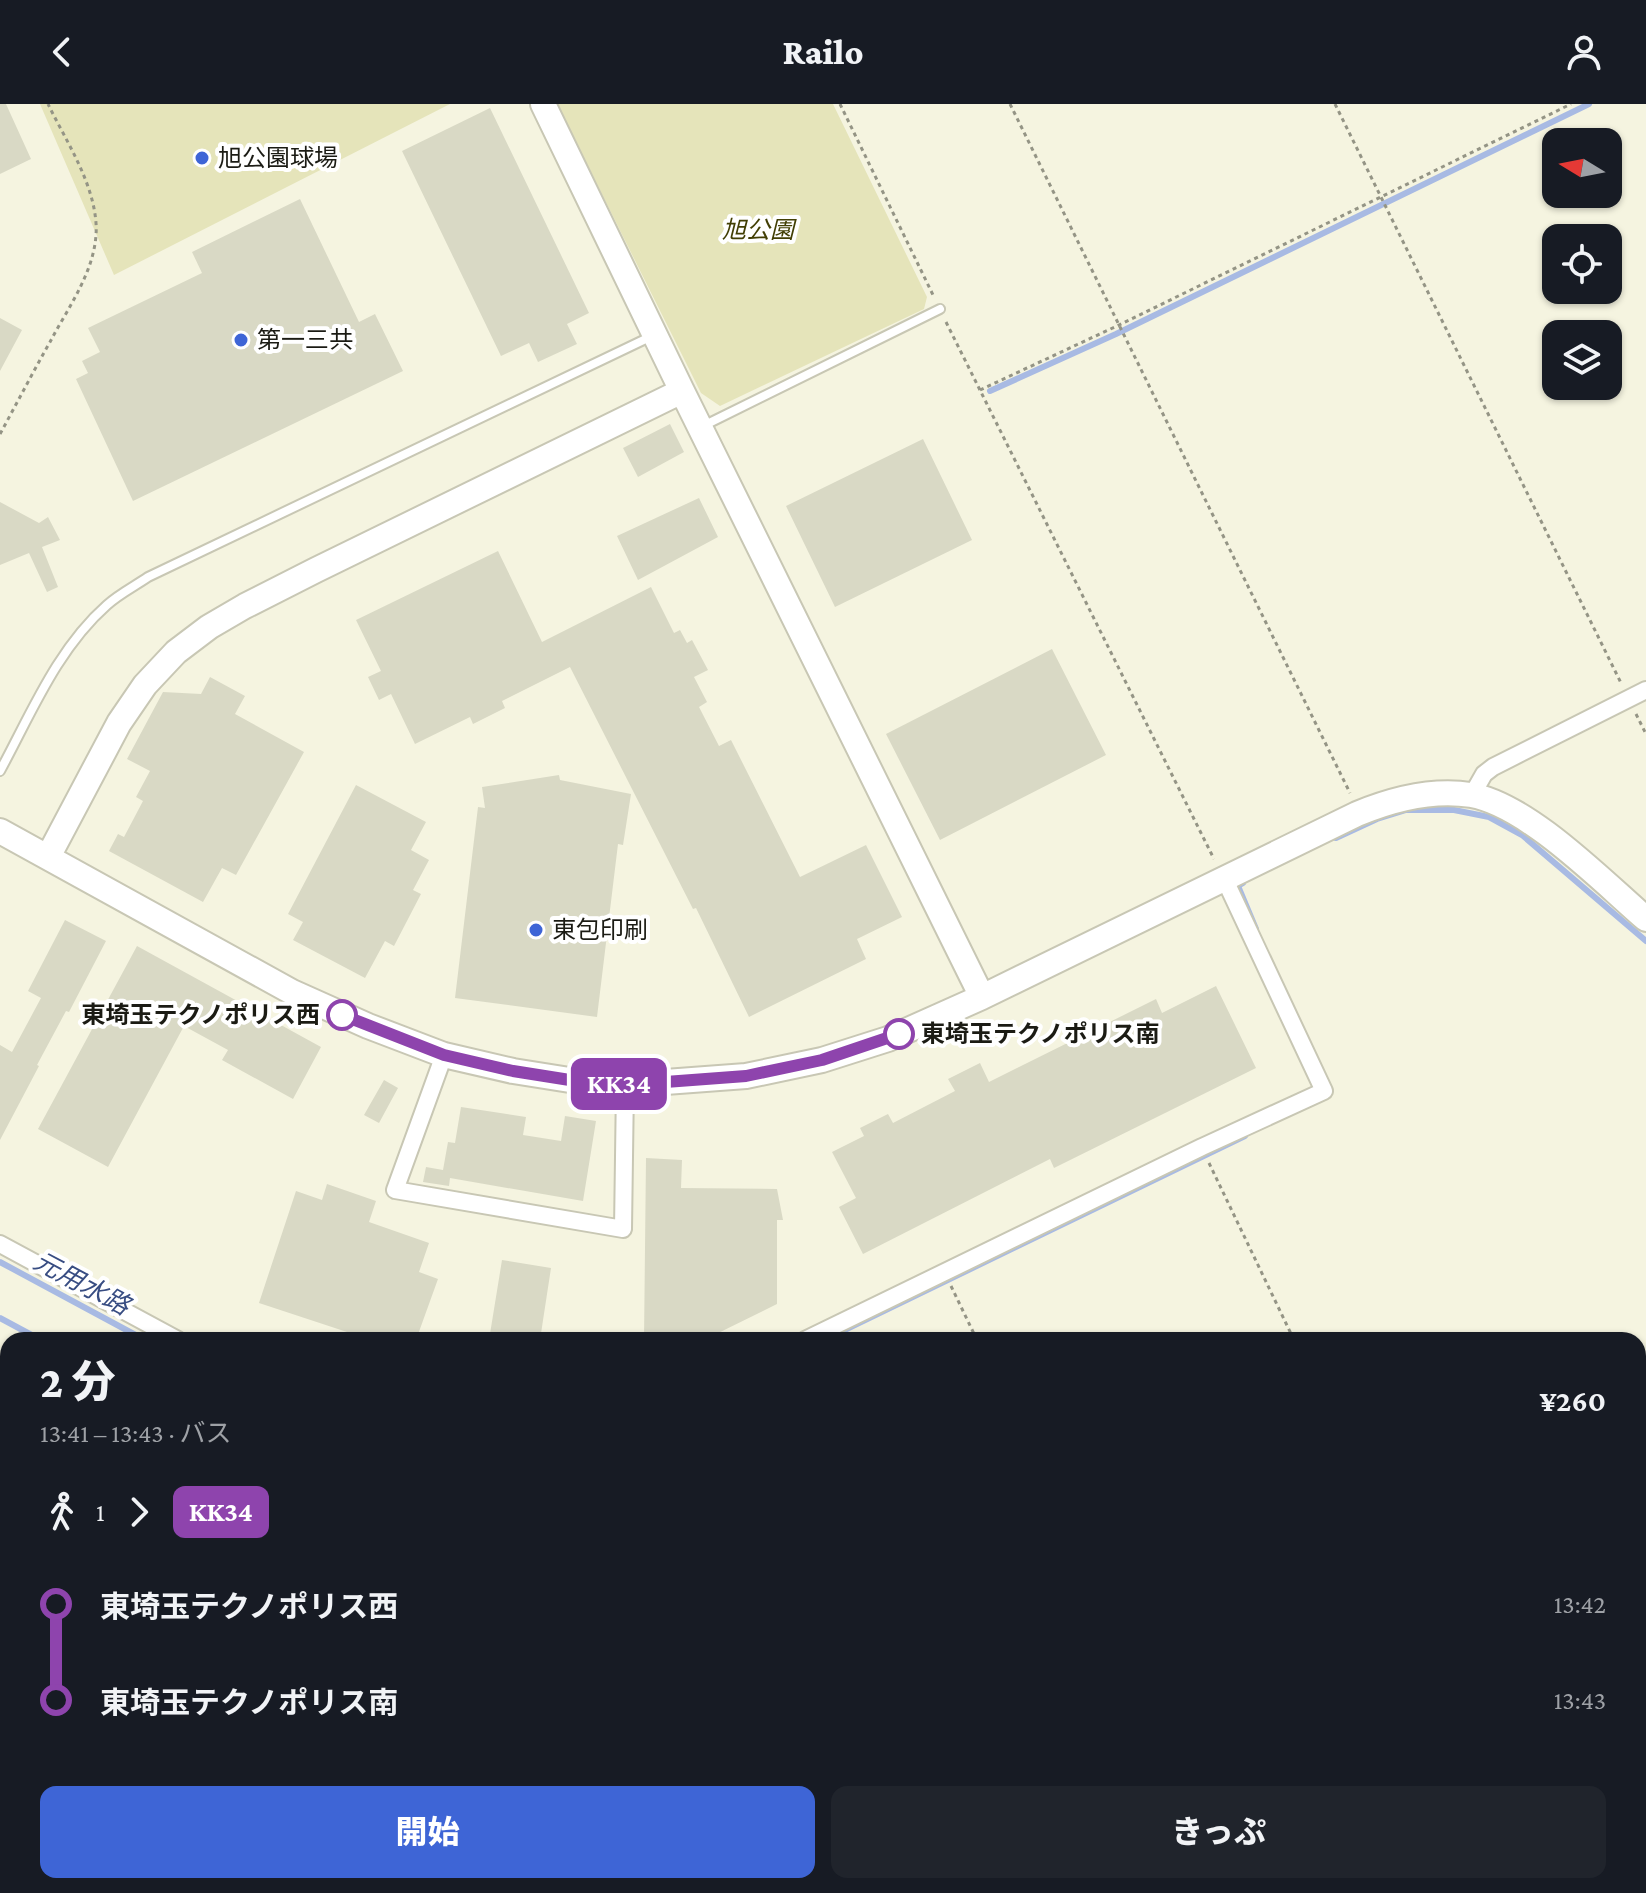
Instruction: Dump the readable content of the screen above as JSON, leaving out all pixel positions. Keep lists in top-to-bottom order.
{
  "water": ["元用水路"],
  "parks": ["旭公園"],
  "places": [
    "旭公園球場",
    "第一三共",
    "東包印刷",
    "東埼玉テクノポリス西",
    "東埼玉テクノポリス南"
  ],
  "lines": ["bus line KK34"],
  "north": "left",
  "page": {
    "header": "Railo",
    "on_map": "KK34",
    "heading": ["2 分", "13:41 – 13:43 · バス", "¥260"],
    "legs": ["1", "KK34"],
    "list": [
      {
        "name": "東埼玉テクノポリス西",
        "value": "13:42"
      },
      {
        "name": "東埼玉テクノポリス南",
        "value": "13:43"
      }
    ],
    "buttons": ["開始", "きっぷ"]
  }
}
